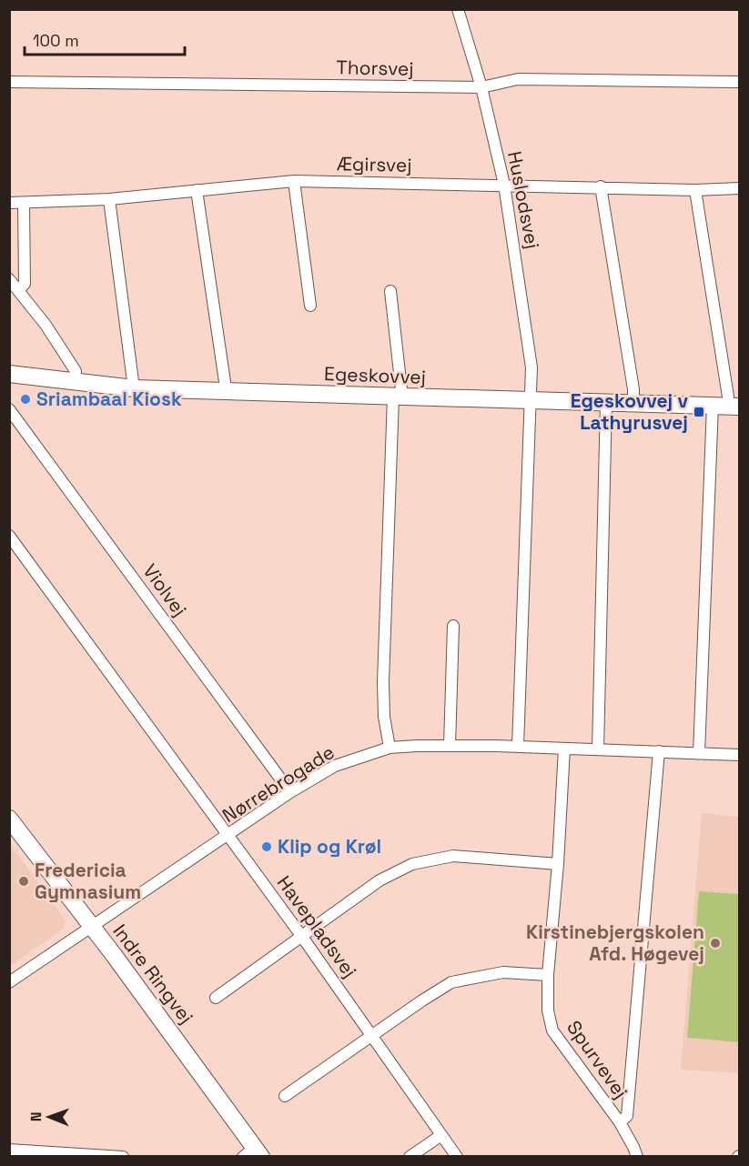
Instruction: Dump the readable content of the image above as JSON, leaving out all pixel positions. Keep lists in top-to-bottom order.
{
  "streets": {
    "street": [
      "Thorsvej",
      "Ægirsvej",
      "Huslodsvej",
      "Egeskovvej",
      "Violvej",
      "Nørrebrogade",
      "Havepladsvej",
      "Indre Ringvej",
      "Spurvevej"
    ]
  },
  "crossings": [
    ["Thorsvej", "Huslodsvej"],
    ["Ægirsvej", "Huslodsvej"],
    ["Huslodsvej", "Egeskovvej"],
    ["Huslodsvej", "Nørrebrogade"],
    ["Violvej", "Nørrebrogade"],
    ["Nørrebrogade", "Havepladsvej"],
    ["Nørrebrogade", "Indre Ringvej"],
    ["Nørrebrogade", "Spurvevej"]
  ],
  "places": {
    "other": [
      "Sriambaal Kiosk",
      "Klip og Krøl",
      "Fredericia Gymnasium",
      "Kirstinebjergskolen Afd. Høgevej"
    ],
    "transit": ["Egeskovvej v Lathyrusvej"]
  },
  "scale_bar": "100 m",
  "north": "left"
}
